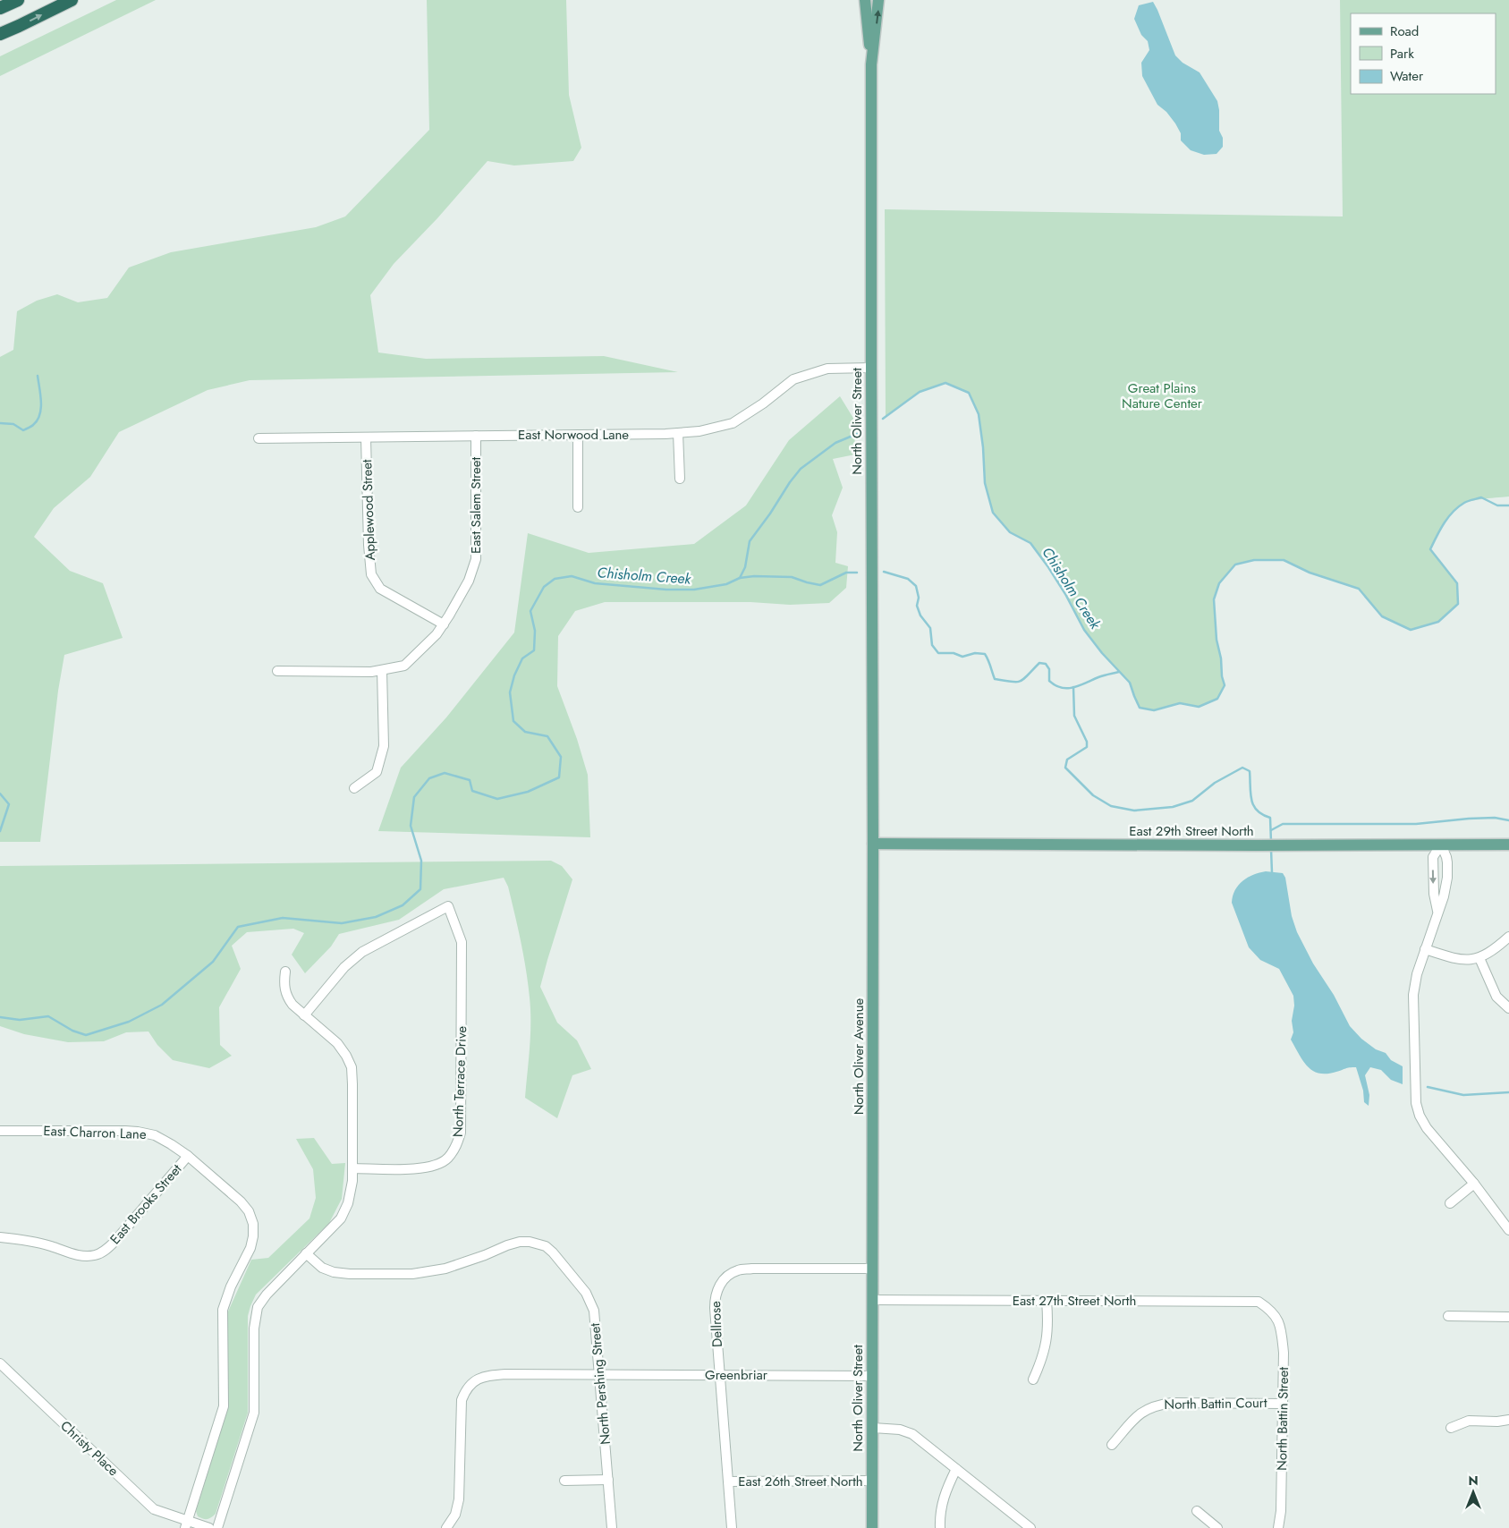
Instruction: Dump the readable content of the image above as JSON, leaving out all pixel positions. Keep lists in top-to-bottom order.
{
  "streets": {
    "main road": ["North Oliver Street", "East 29th Street North", "North Oliver Avenue"],
    "street": [
      "East Norwood Lane",
      "East Salem Street",
      "Applewood Street",
      "North Terrace Drive",
      "East Charron Lane",
      "East Brooks Street",
      "East 27th Street North",
      "Dellrose",
      "Greenbriar",
      "North Pershing Street",
      "North Battin Court",
      "North Battin Street",
      "Christy Place",
      "East 26th Street North"
    ]
  },
  "crossings": [
    ["North Oliver Street", "East Norwood Lane"],
    ["North Oliver Street", "East 29th Street North"],
    ["North Oliver Street", "North Oliver Avenue"],
    ["North Oliver Street", "East 27th Street North"],
    ["North Oliver Street", "Dellrose"],
    ["North Oliver Street", "Greenbriar"],
    ["North Oliver Street", "East 26th Street North"],
    ["East Norwood Lane", "East Salem Street"],
    ["East Norwood Lane", "Applewood Street"],
    ["East Salem Street", "Applewood Street"],
    ["East 29th Street North", "North Oliver Avenue"],
    ["North Oliver Avenue", "Dellrose"],
    ["East Charron Lane", "East Brooks Street"],
    ["East Charron Lane", "Christy Place"],
    ["East 27th Street North", "North Battin Street"],
    ["Dellrose", "Greenbriar"],
    ["Dellrose", "East 26th Street North"],
    ["Greenbriar", "North Pershing Street"],
    ["North Battin Court", "North Battin Street"]
  ],
  "water": ["Chisholm Creek"],
  "parks": ["Great Plains Nature Center"],
  "legend": ["Road", "Park", "Water"],
  "north": "top"
}
